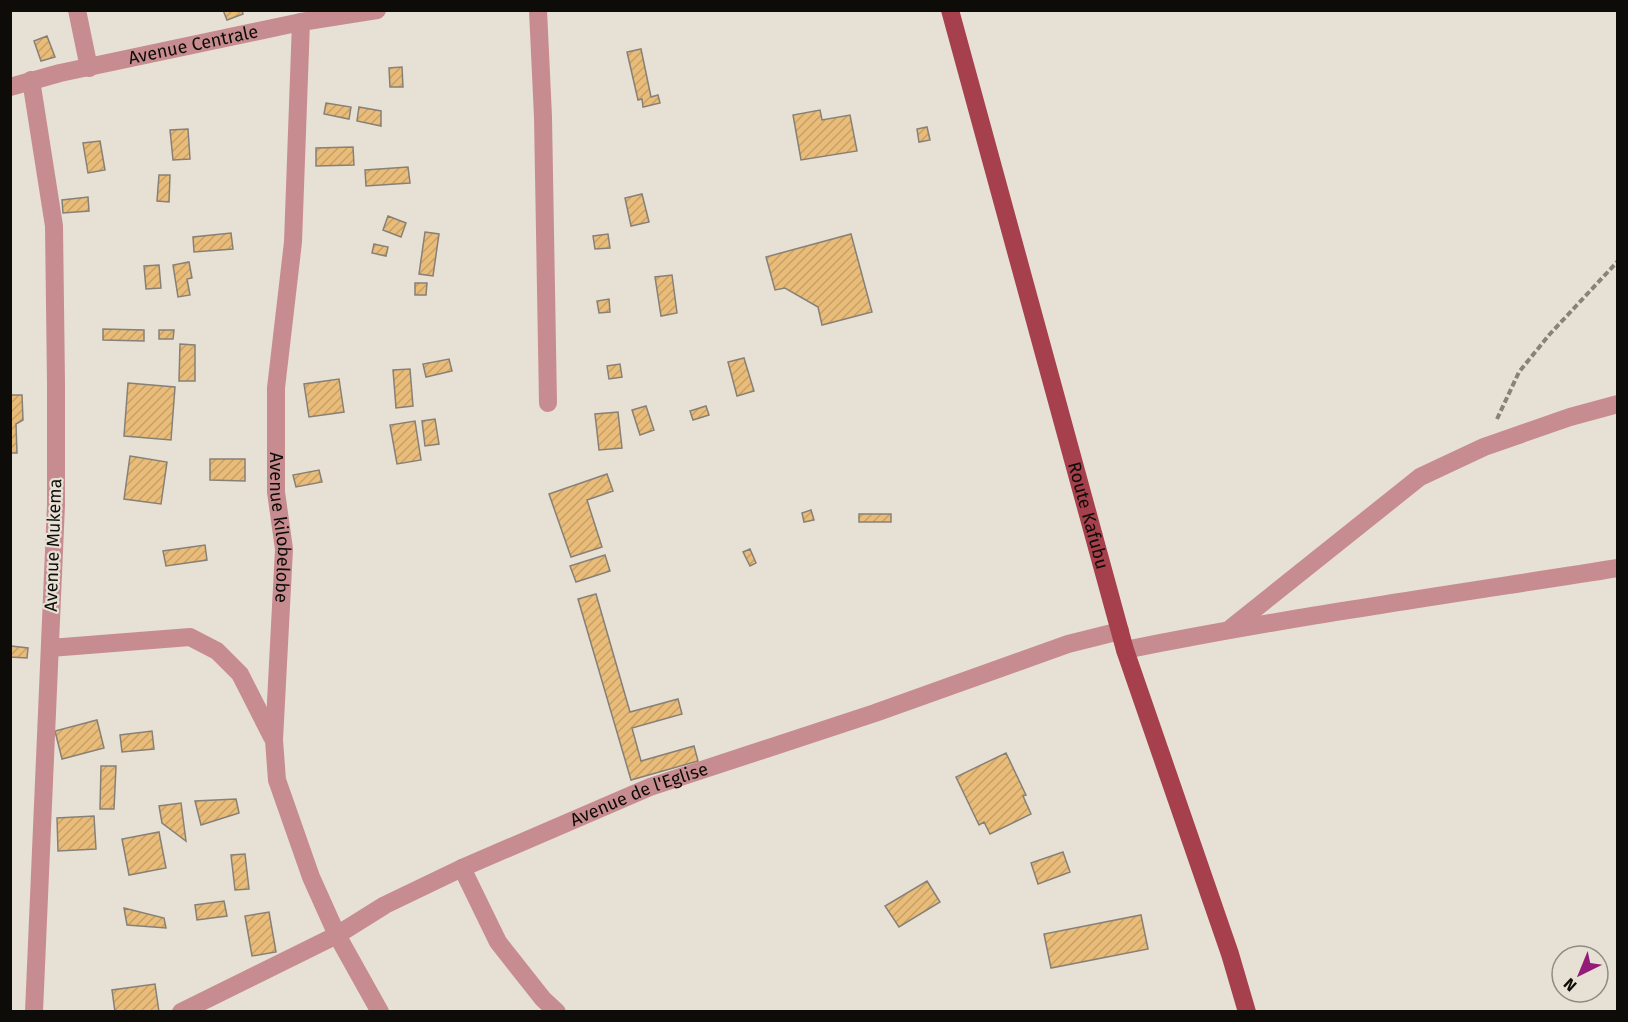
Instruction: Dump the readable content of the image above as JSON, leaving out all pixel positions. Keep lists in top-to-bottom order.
{
  "streets": {
    "main road": ["Route Kafubu"],
    "street": [
      "Avenue Centrale",
      "Avenue kilobelobe",
      "Avenue Mukema",
      "Avenue de l'Eglise"
    ]
  },
  "crossings": [
    ["Avenue Centrale", "Avenue kilobelobe"],
    ["Avenue Centrale", "Avenue Mukema"],
    ["Route Kafubu", "Avenue de l'Eglise"],
    ["Avenue kilobelobe", "Avenue de l'Eglise"]
  ],
  "north": "bottom left"
}
